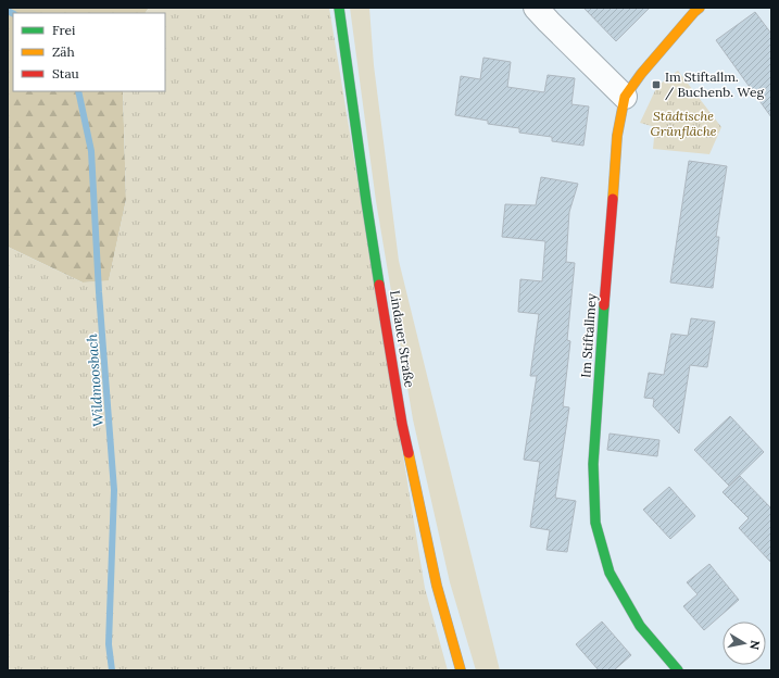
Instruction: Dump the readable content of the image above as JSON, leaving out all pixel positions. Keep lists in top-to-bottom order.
{
  "streets": {
    "street": ["Im Stiftallmey", "Lindauer Straße"]
  },
  "water": ["Wildmoosbach"],
  "parks": ["Städtische Grünfläche"],
  "places": {
    "transit": ["Im Stiftallm. / Buchenb. Weg"]
  },
  "legend": ["Frei", "Zäh", "Stau"],
  "north": "right"
}
